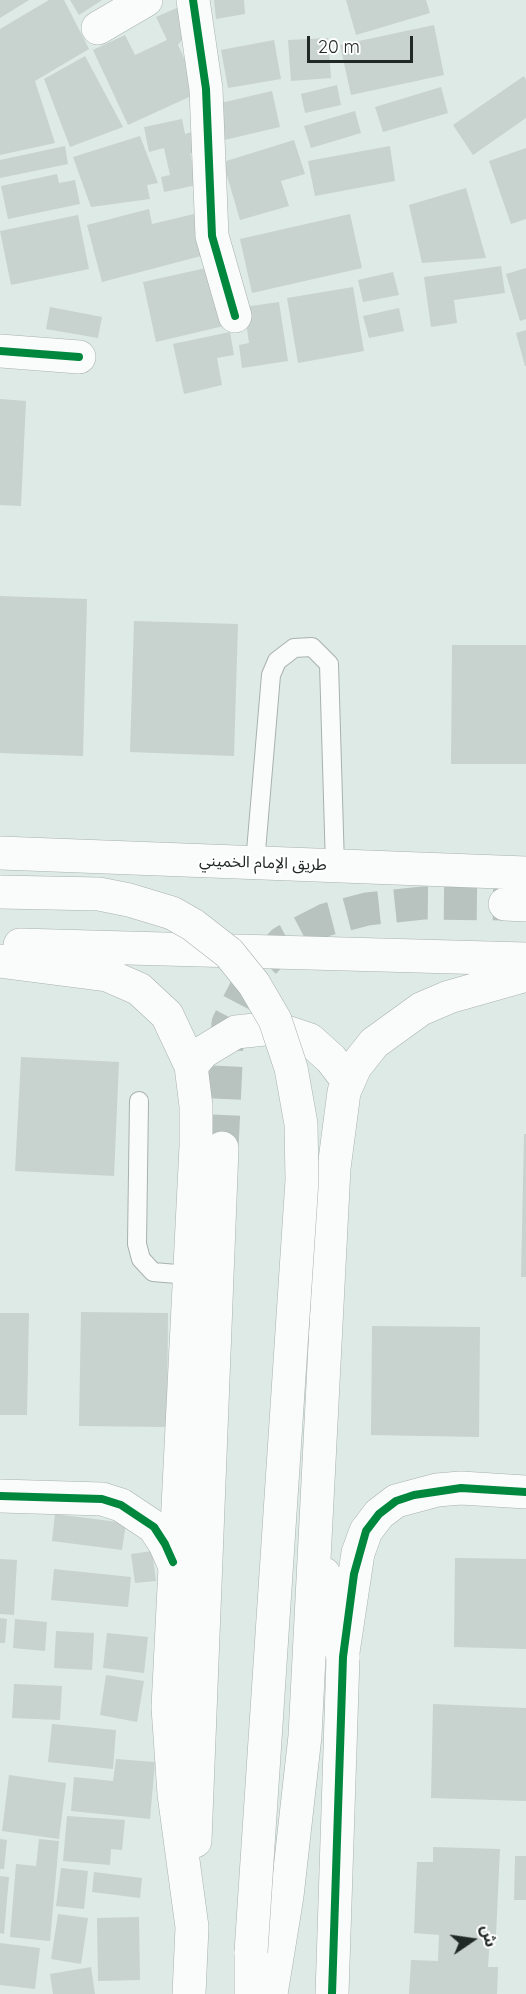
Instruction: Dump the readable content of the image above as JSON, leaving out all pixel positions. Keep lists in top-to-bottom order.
{
  "streets": {
    "main road": ["طريق الإمام الخميني"]
  },
  "scale_bar": "20 m",
  "north": "right"
}
